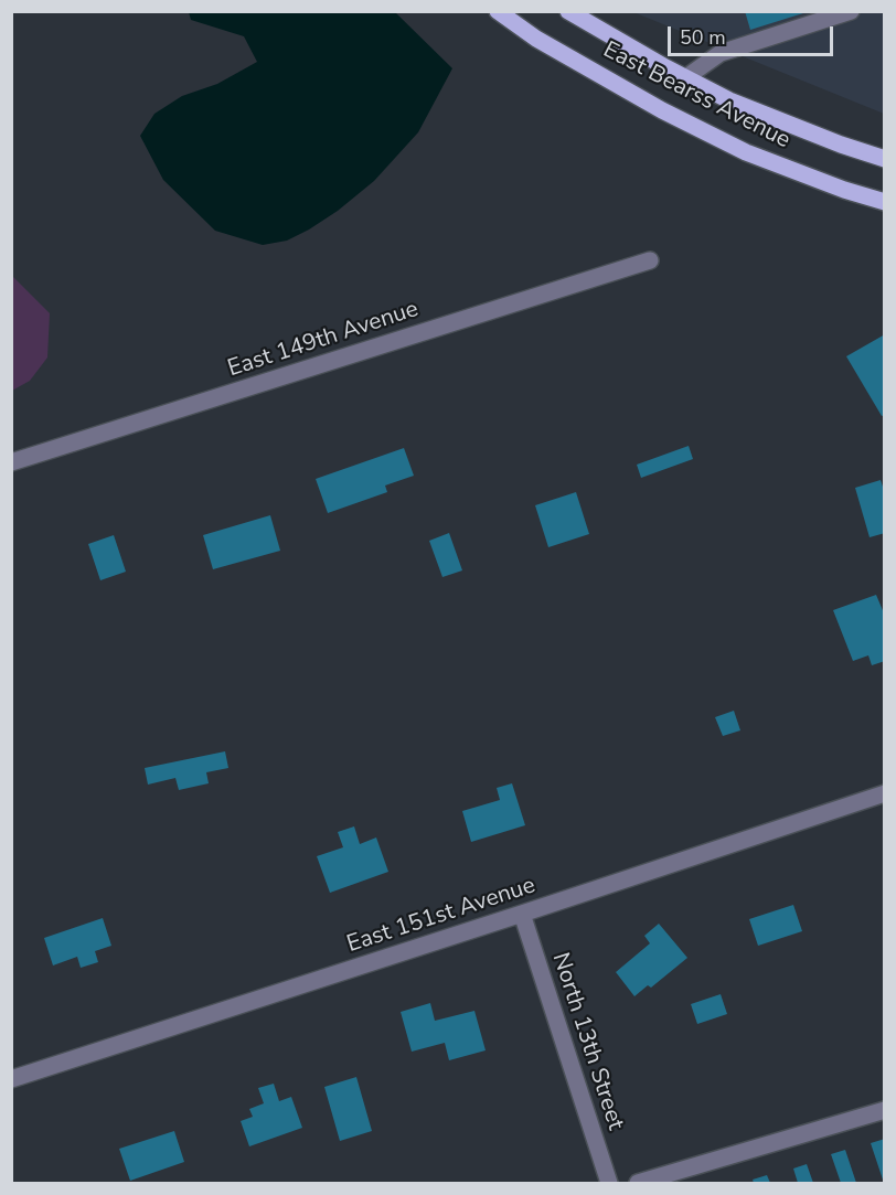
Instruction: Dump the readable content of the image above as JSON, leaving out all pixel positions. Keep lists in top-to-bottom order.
{
  "streets": {
    "main road": ["East Bearss Avenue"],
    "street": ["East 149th Avenue", "East 151st Avenue", "North 13th Street"]
  },
  "crossings": [
    ["East 151st Avenue", "North 13th Street"]
  ],
  "scale_bar": "50 m"
}
